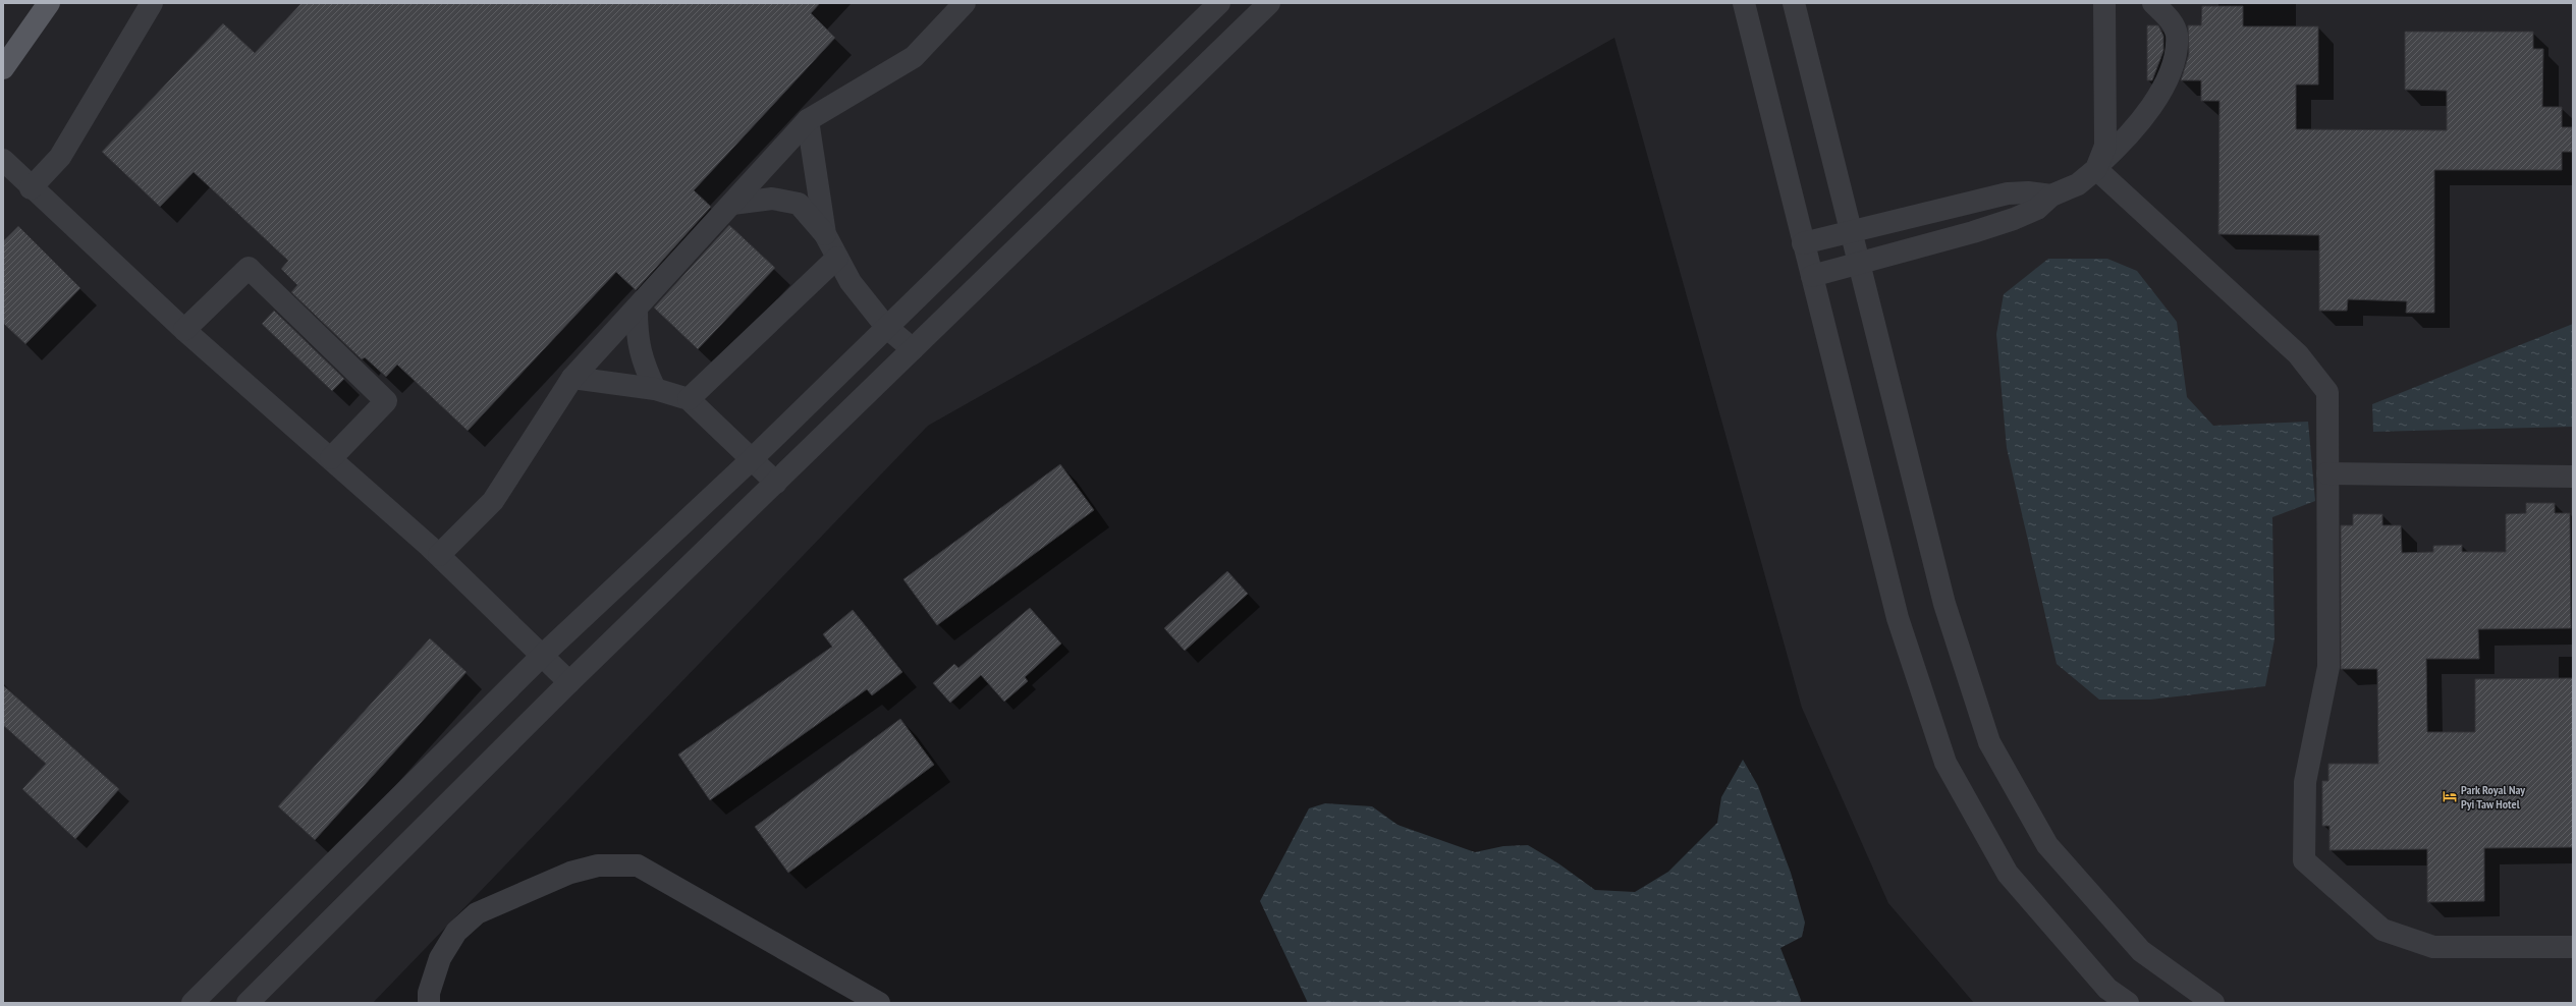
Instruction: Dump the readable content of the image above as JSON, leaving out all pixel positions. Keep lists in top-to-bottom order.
{
  "places": {
    "hotel": ["Park Royal Nay Pyi Taw Hotel"]
  }
}
